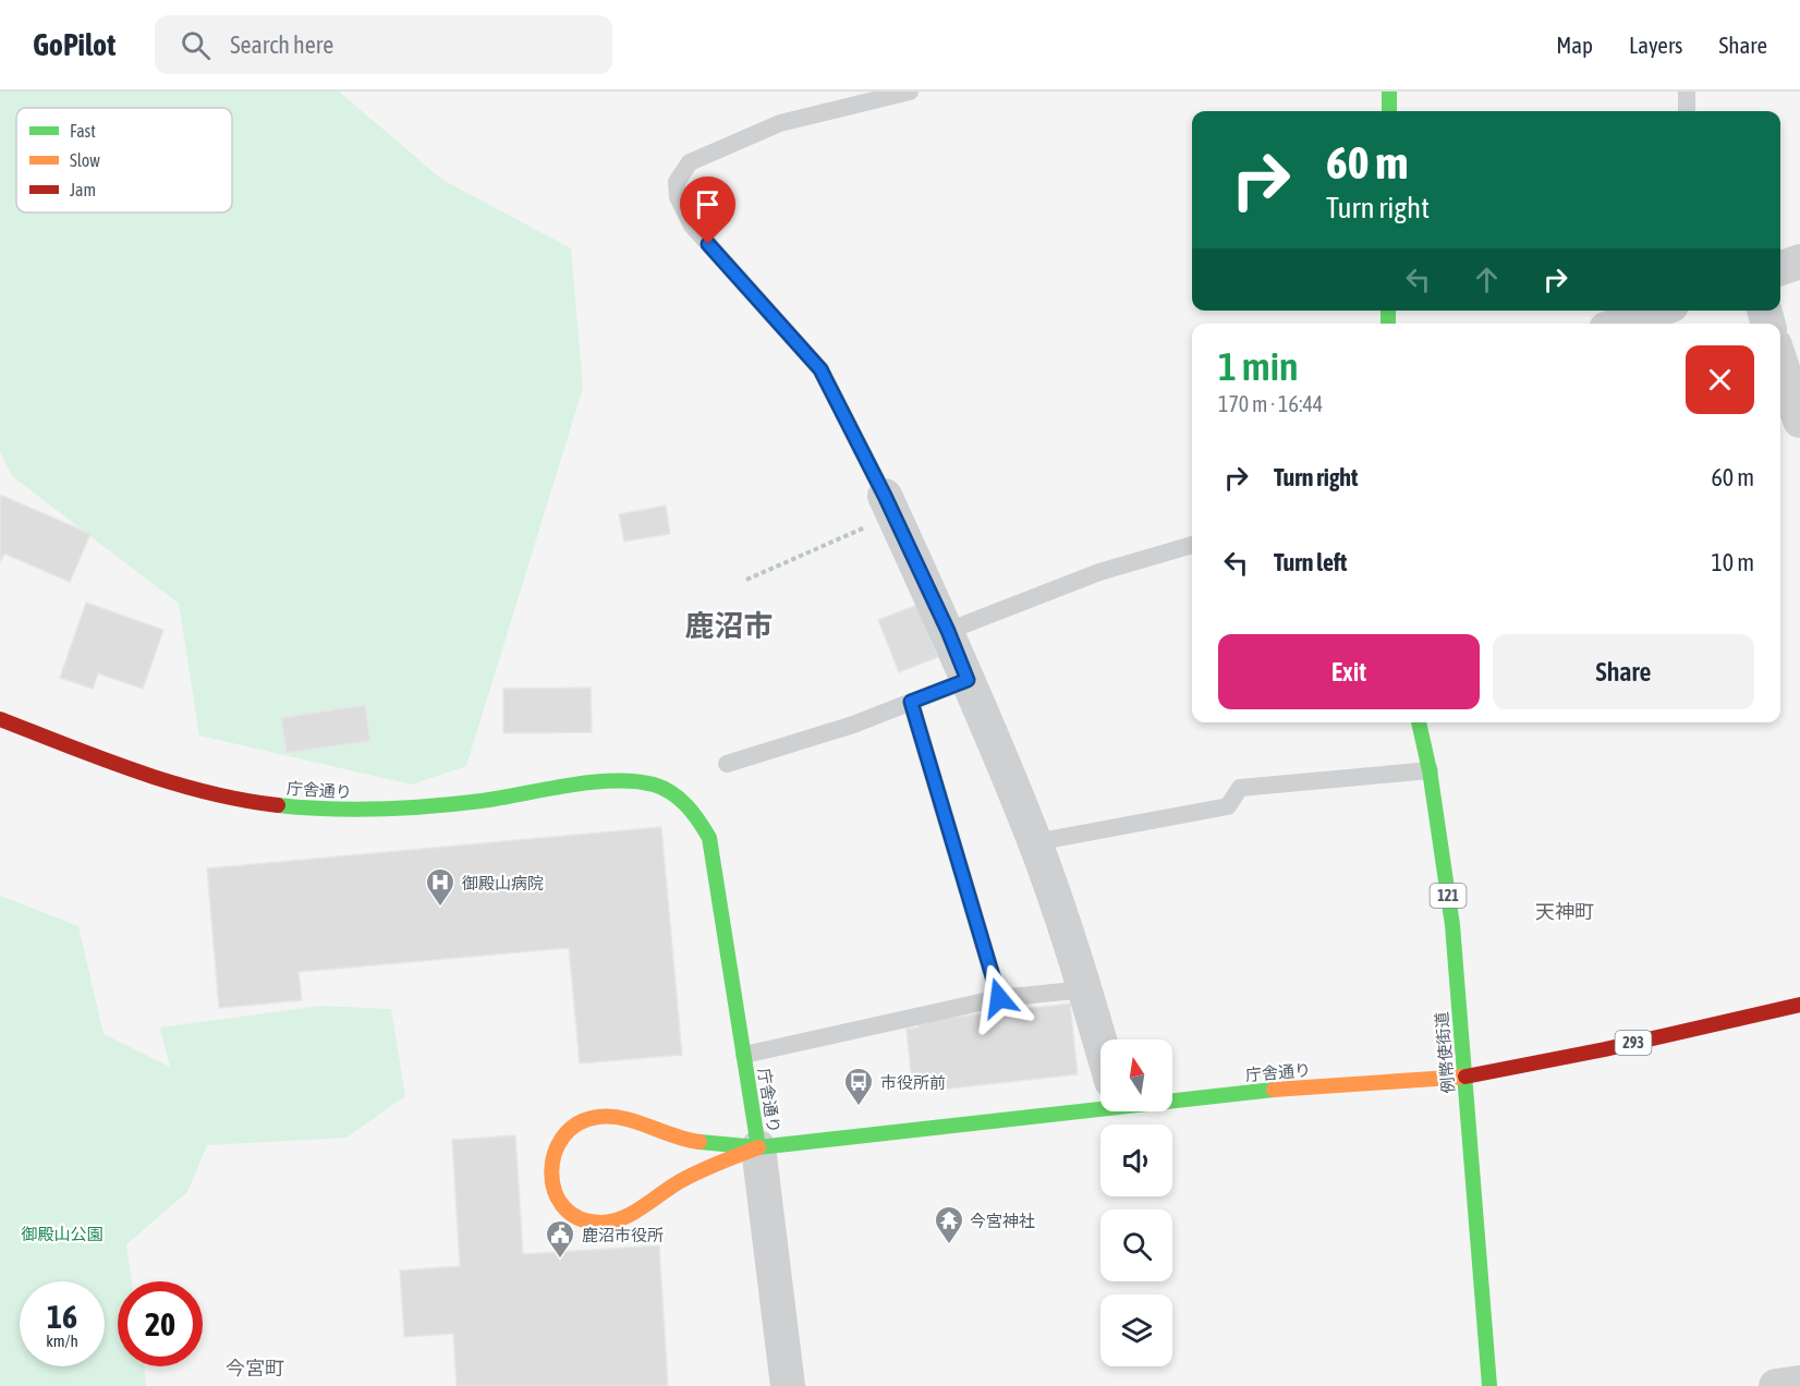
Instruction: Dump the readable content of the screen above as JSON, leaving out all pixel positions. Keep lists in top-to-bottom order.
{
  "streets": {
    "main road": [
      "庁舎通り",
      "121",
      "293",
      "例幣使街道"
    ]
  },
  "crossings": [
    ["庁舎通り", "例幣使街道"]
  ],
  "districts": ["鹿沼市", "天神町", "今宮町"],
  "parks": ["御殿山公園"],
  "places": {
    "hospital": ["御殿山病院"],
    "bus stop": ["市役所前"],
    "temple": ["今宮神社"],
    "public building": ["鹿沼市役所"]
  },
  "legend": ["Fast", "Slow", "Jam"],
  "north": "top",
  "page": {
    "header": "GoPilot",
    "search": "Search here",
    "nav": ["Map", "Layers", "Share"],
    "turn": ["60 m", "Turn right"],
    "heading": ["1 min", "170 m · 16:44"],
    "list": [
      {
        "name": "Turn right",
        "value": "60 m"
      },
      {
        "name": "Turn left",
        "value": "10 m"
      }
    ],
    "buttons": ["Exit", "Share"],
    "speed": "16 km/h",
    "limit": "20"
  }
}
